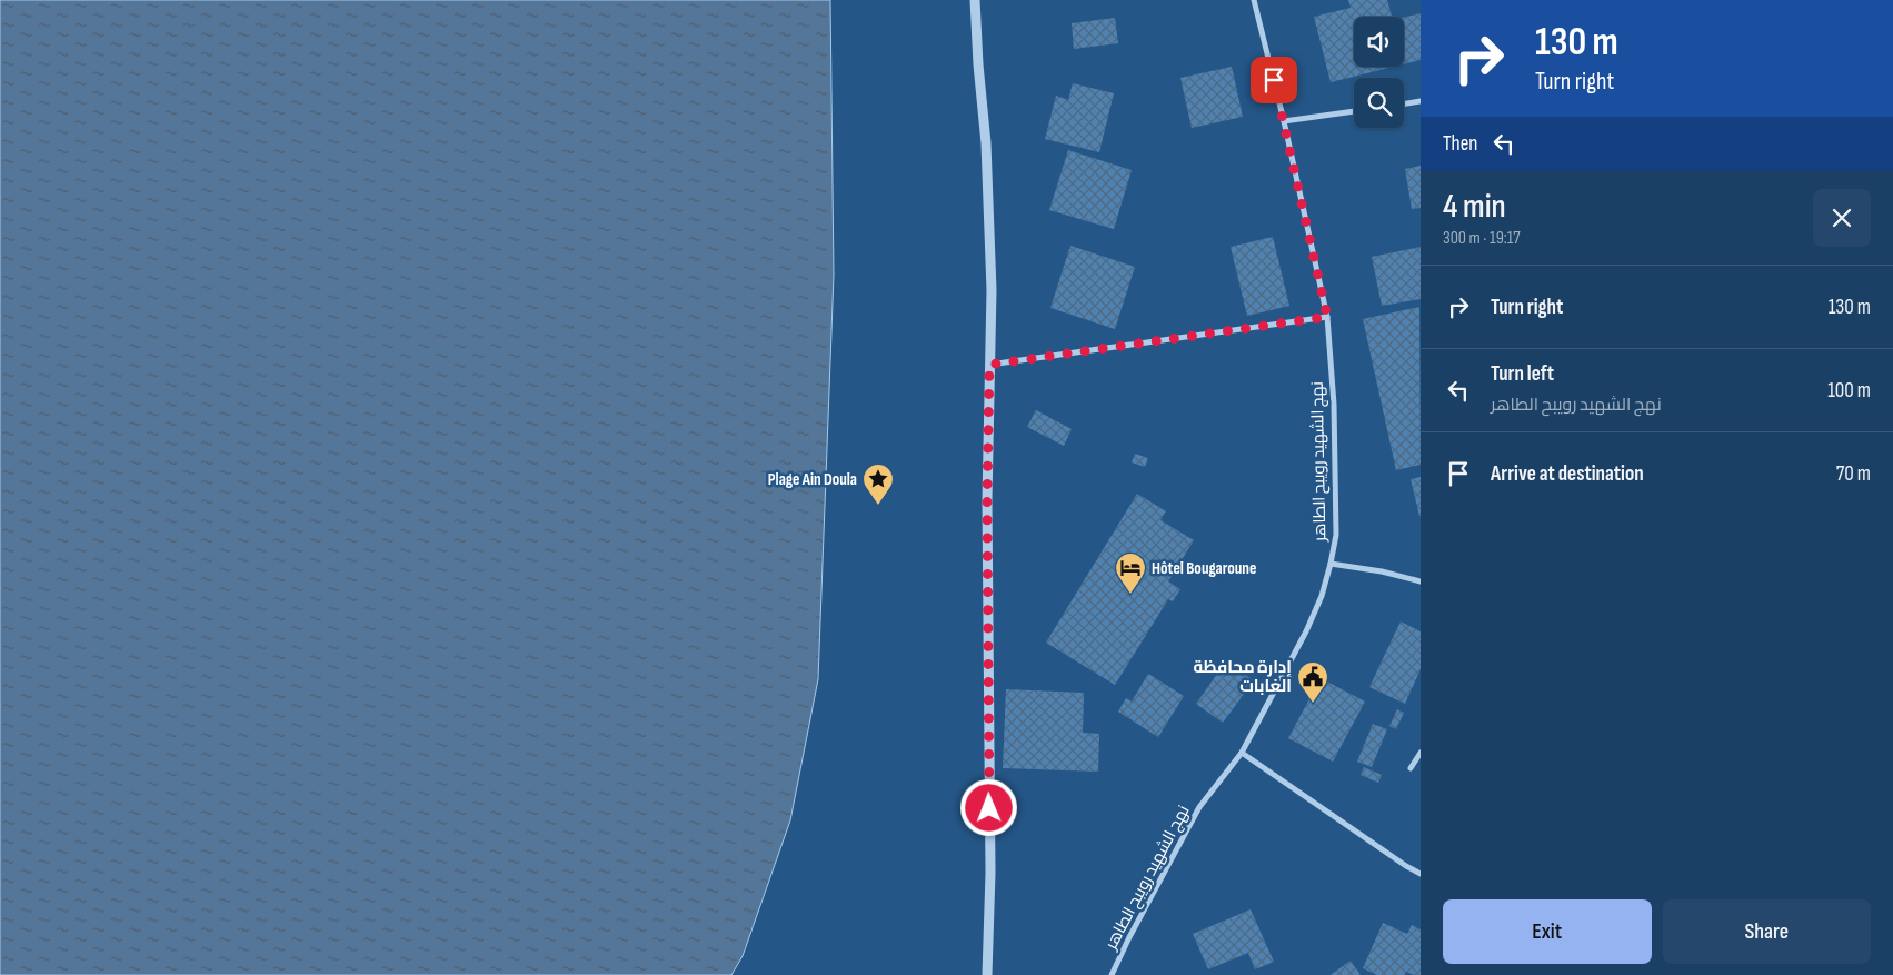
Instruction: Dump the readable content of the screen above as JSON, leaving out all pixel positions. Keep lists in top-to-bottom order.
{
  "streets": {
    "street": ["نهج الشهيد رويبح الطاهر"]
  },
  "places": {
    "place": ["Plage Ain Doula"],
    "hotel": ["Hôtel Bougaroune"],
    "public building": ["إدارة محافظة الغابات"]
  },
  "page": {
    "turn": ["130 m", "Turn right"],
    "then": "Then",
    "heading": ["4 min", "300 m · 19:17"],
    "list": [
      {
        "name": "Turn right",
        "value": "130 m"
      },
      {
        "name": "Turn left",
        "note": "نهج الشهيد رويبح الطاهر",
        "value": "100 m"
      },
      {
        "name": "Arrive at destination",
        "value": "70 m"
      }
    ],
    "buttons": ["Exit", "Share"]
  }
}
